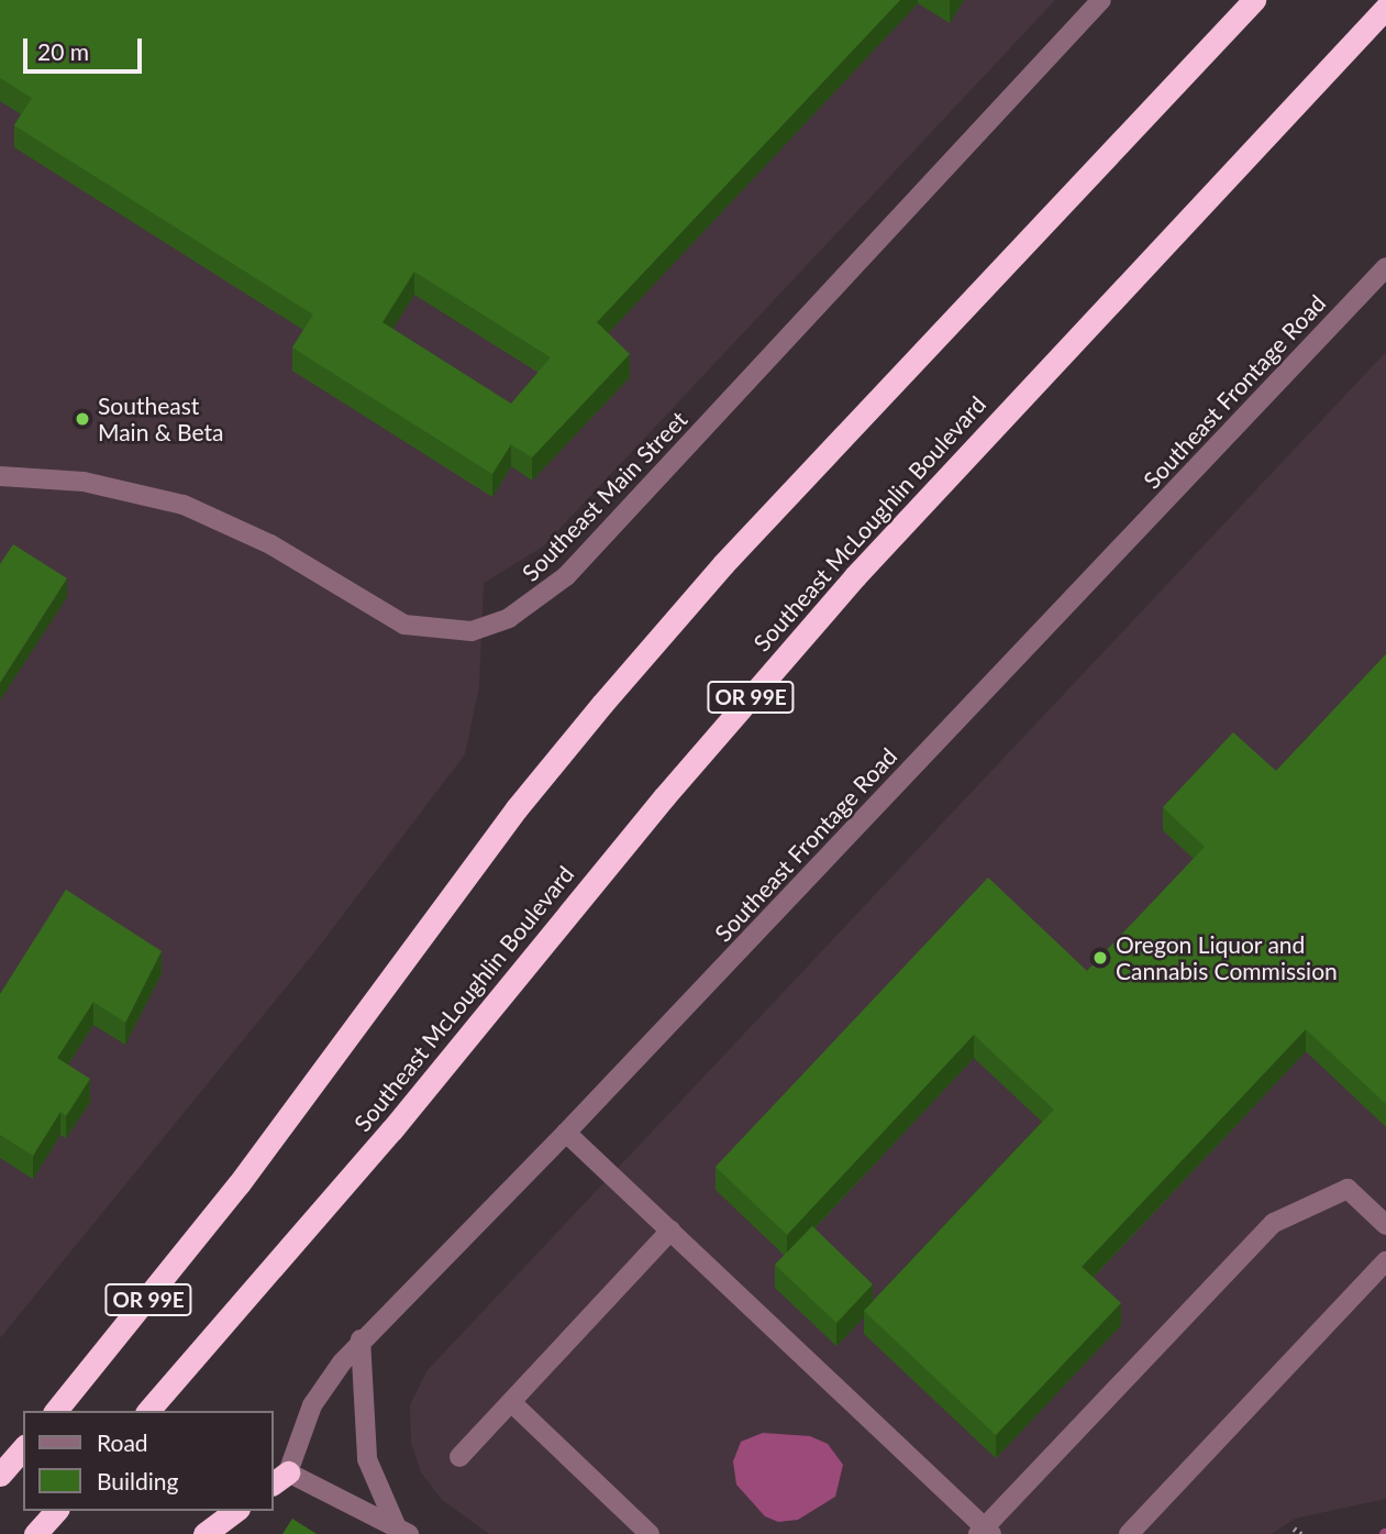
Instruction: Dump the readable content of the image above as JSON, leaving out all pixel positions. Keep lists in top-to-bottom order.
{
  "streets": {
    "highway": ["Southeast McLoughlin Boulevard", "OR 99E"],
    "street": ["Southeast Frontage Road", "Southeast Main Street"]
  },
  "places": ["Southeast Main & Beta", "Oregon Liquor and Cannabis Commission"],
  "legend": ["Road", "Building"],
  "scale_bar": "20 m"
}
